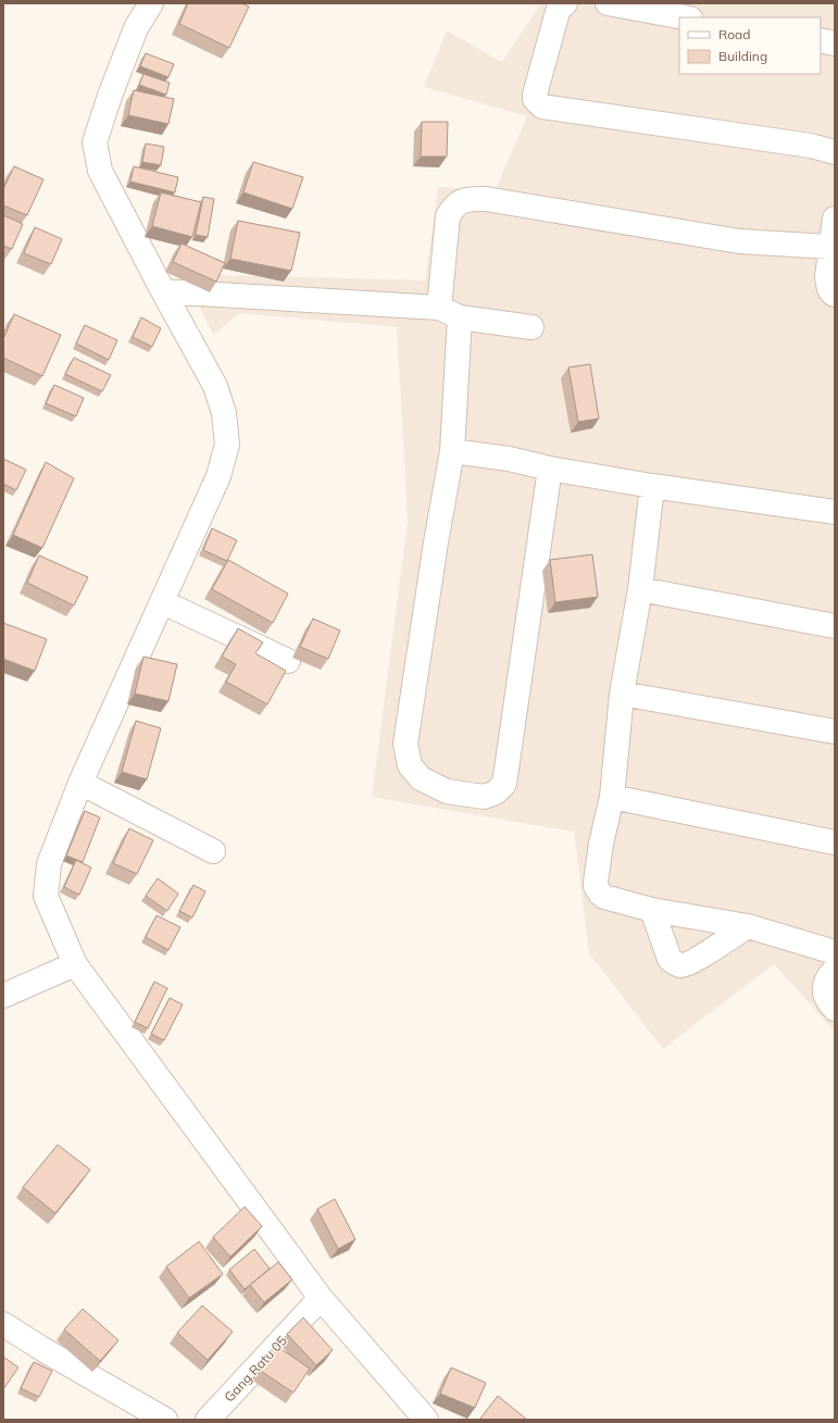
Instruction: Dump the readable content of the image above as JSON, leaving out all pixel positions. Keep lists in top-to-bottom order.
{
  "streets": {
    "street": ["Gang Ratu 05"]
  },
  "legend": ["Road", "Building"]
}
